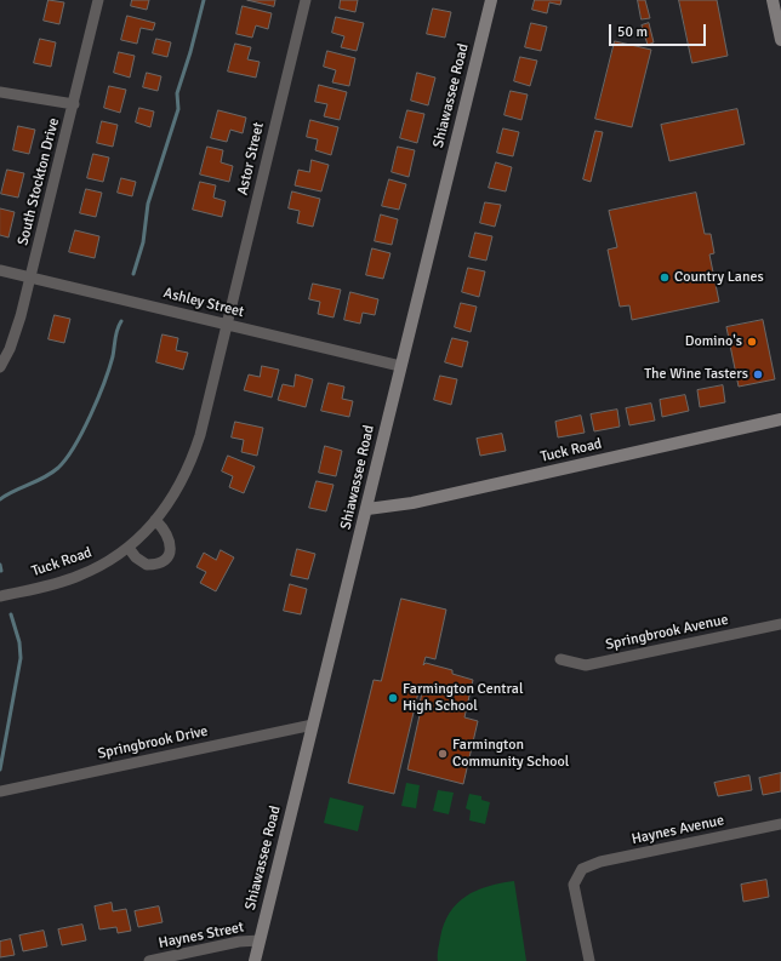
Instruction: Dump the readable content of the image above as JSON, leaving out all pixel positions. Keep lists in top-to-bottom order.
{
  "streets": {
    "street": [
      "Shiawassee Road",
      "Astor Street",
      "South Stockton Drive",
      "Ashley Street",
      "Tuck Road",
      "Springbrook Avenue",
      "Springbrook Drive",
      "Haynes Avenue",
      "Haynes Street"
    ]
  },
  "crossings": [
    ["Shiawassee Road", "Ashley Street"],
    ["Shiawassee Road", "Tuck Road"],
    ["Shiawassee Road", "Springbrook Drive"],
    ["Shiawassee Road", "Haynes Street"],
    ["Astor Street", "Ashley Street"],
    ["Astor Street", "Tuck Road"],
    ["South Stockton Drive", "Ashley Street"],
    ["Ashley Street", "Tuck Road"]
  ],
  "places": [
    "Country Lanes",
    "Domino's",
    "The Wine Tasters",
    "Farmington Central High School",
    "Farmington Community School"
  ],
  "scale_bar": "50 m"
}
